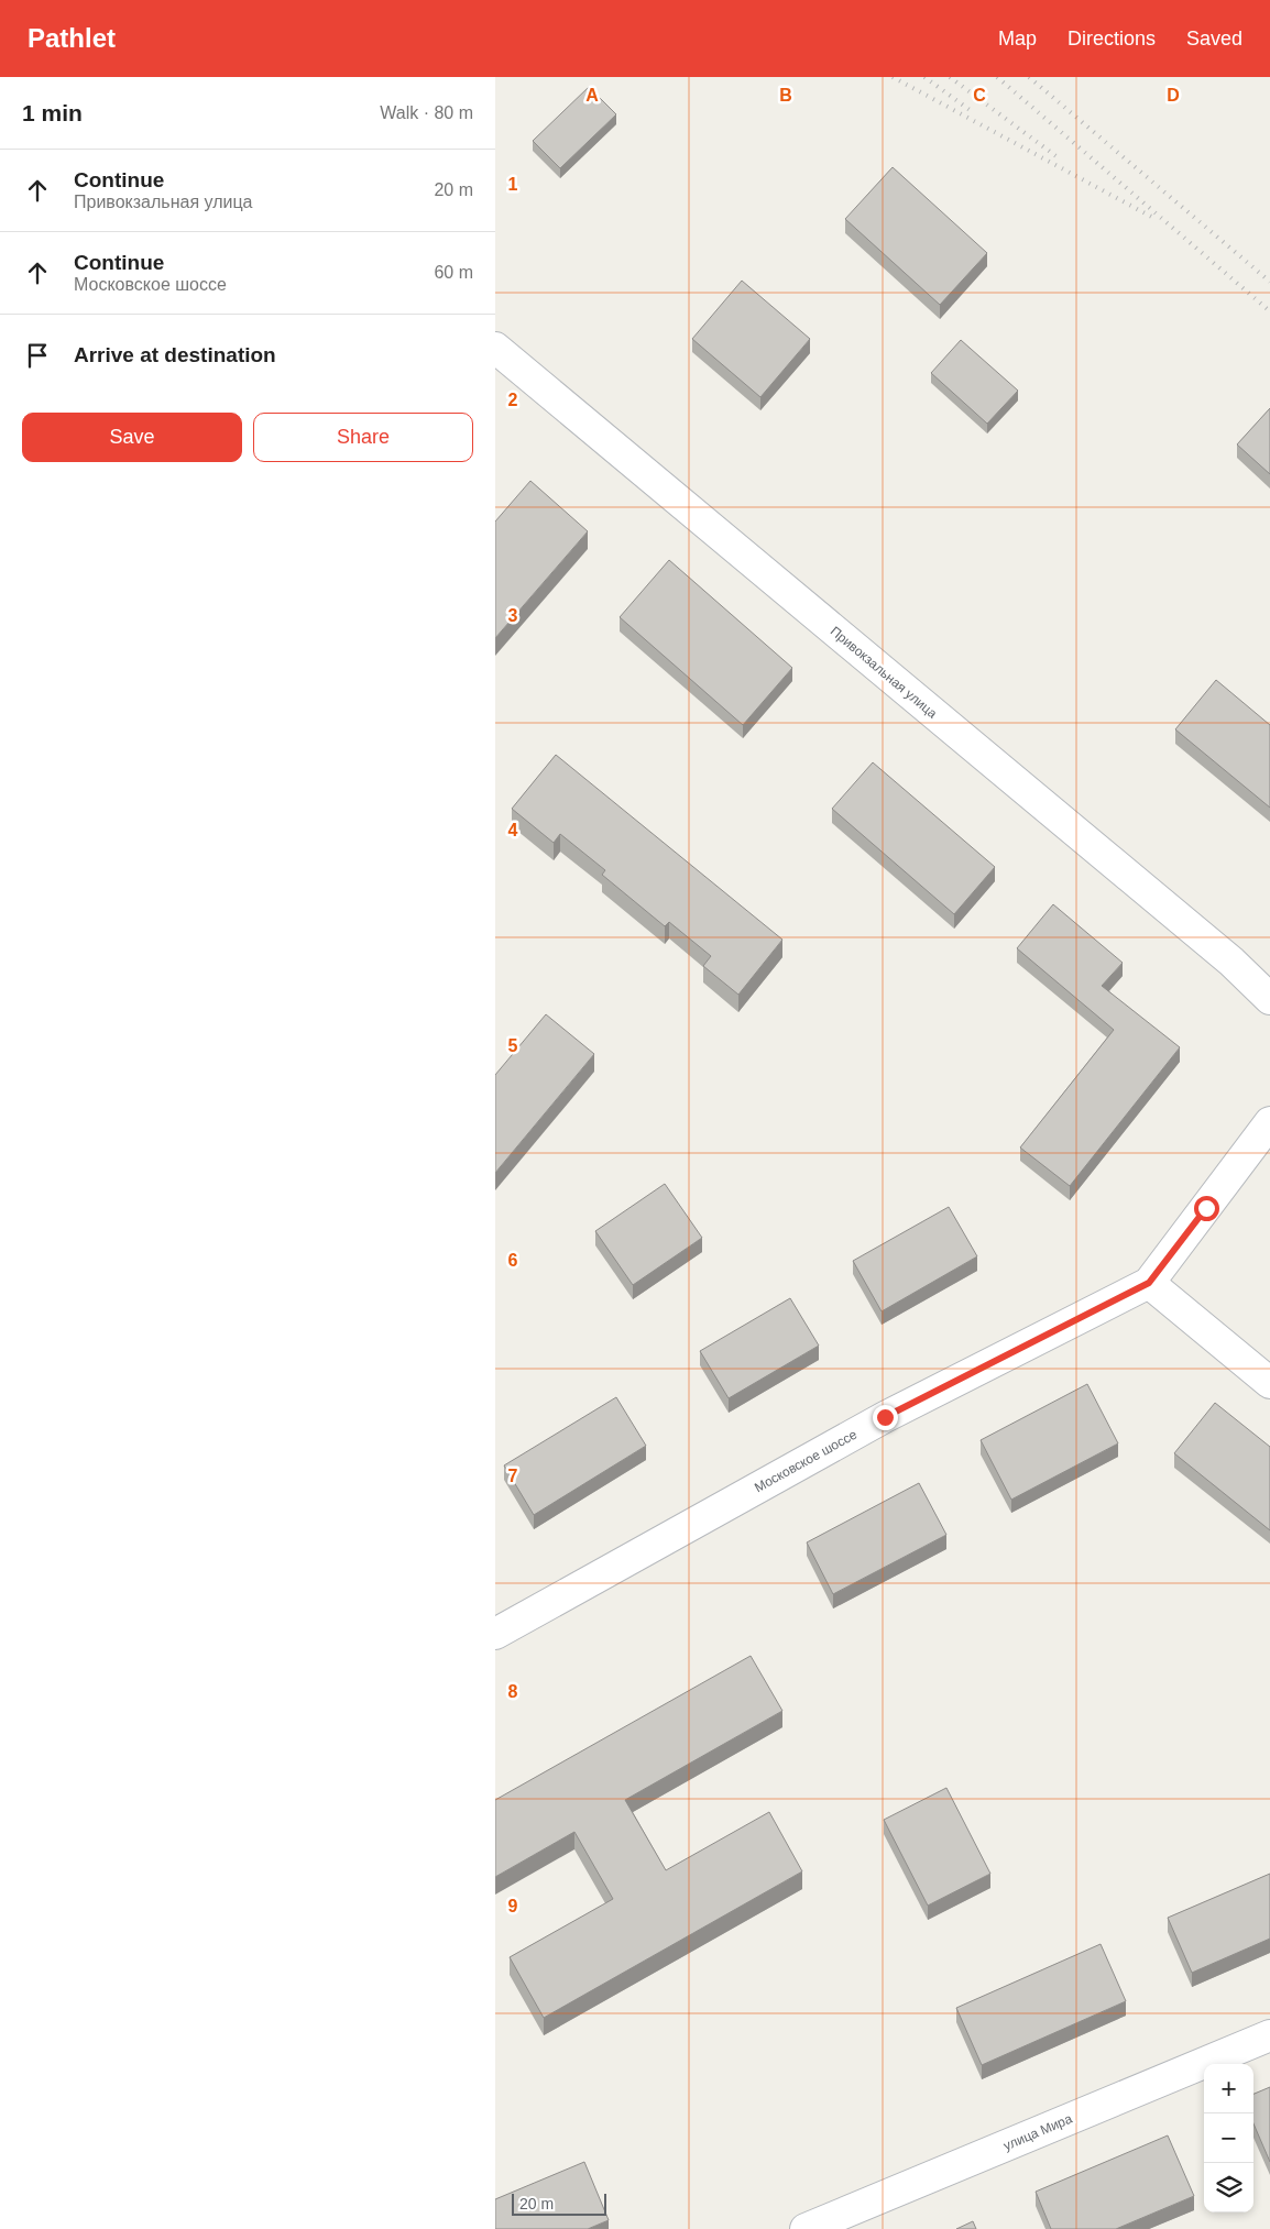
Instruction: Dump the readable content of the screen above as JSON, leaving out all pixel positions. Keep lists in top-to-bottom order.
{
  "streets": {
    "street": ["Привокзальная улица", "Московское шоссе", "улица Мира"]
  },
  "scale_bar": "20 m",
  "page": {
    "header": "Pathlet",
    "nav": ["Map", "Directions", "Saved"],
    "heading": ["1 min", "Walk · 80 m"],
    "list": [
      ["Continue", "Привокзальная улица", "20 m"],
      ["Continue", "Московское шоссе", "60 m"],
      "Arrive at destination"
    ],
    "buttons": ["Save", "Share"],
    "map_buttons": ["+", "−"],
    "scale": "20 m"
  },
  "grid": {
    "columns": [
      "A",
      "B",
      "C",
      "D"
    ],
    "rows": [
      "1",
      "2",
      "3",
      "4",
      "5",
      "6",
      "7",
      "8",
      "9"
    ]
  }
}
